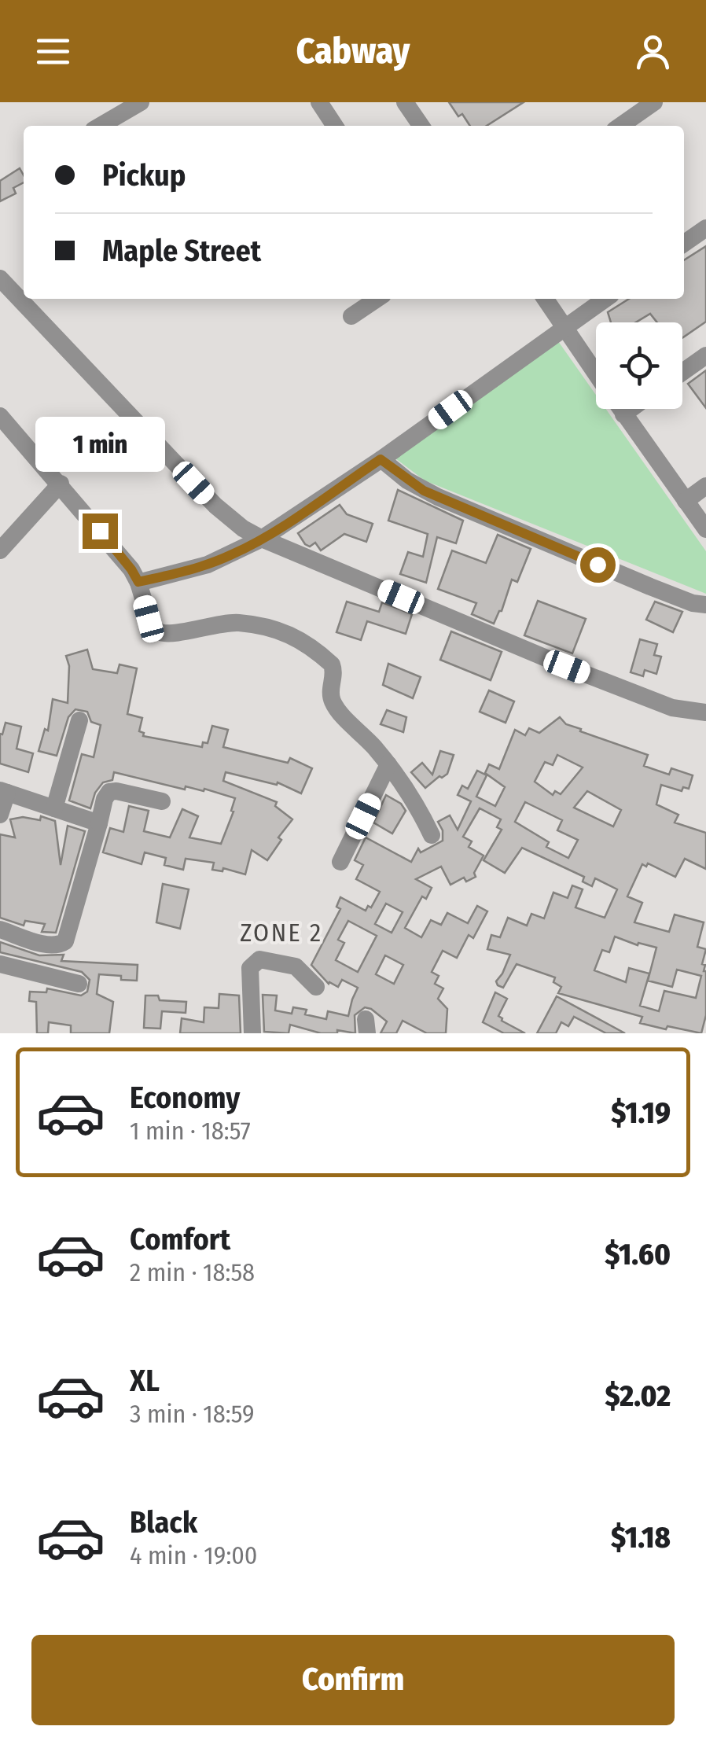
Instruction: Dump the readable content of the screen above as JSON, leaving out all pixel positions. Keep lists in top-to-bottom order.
{
  "districts": ["ZONE 2"],
  "page": {
    "header": "Cabway",
    "banner": ["Pickup", "Maple Street"],
    "bubble": "1 min",
    "list": [
      {
        "name": "Economy",
        "note": "1 min · 18:57",
        "value": "$1.19"
      },
      {
        "name": "Comfort",
        "note": "2 min · 18:58",
        "value": "$1.60"
      },
      {
        "name": "XL",
        "note": "3 min · 18:59",
        "value": "$2.02"
      },
      {
        "name": "Black",
        "note": "4 min · 19:00",
        "value": "$1.18"
      }
    ],
    "buttons": "Confirm"
  }
}
